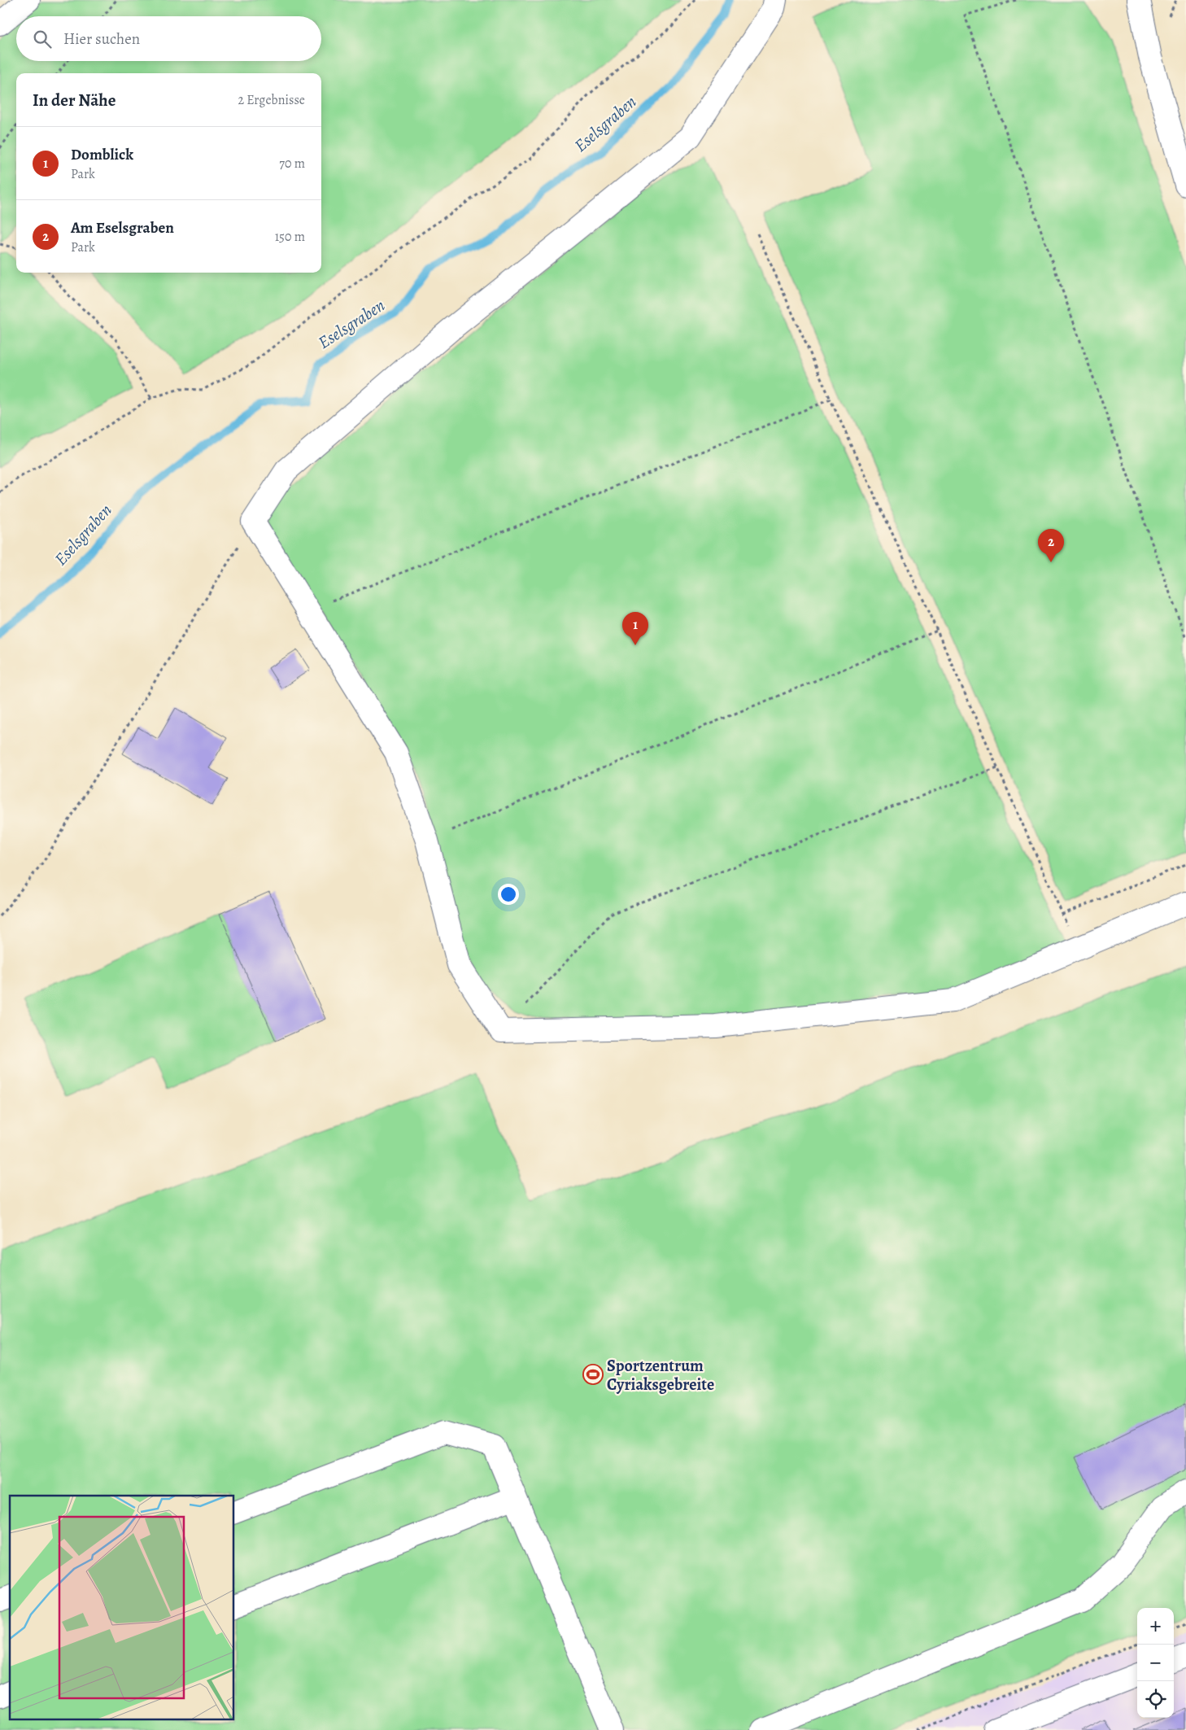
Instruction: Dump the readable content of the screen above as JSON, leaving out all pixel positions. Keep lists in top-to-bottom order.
{
  "water": ["Eselsgraben"],
  "places": {
    "sports": ["Sportzentrum Cyriaksgebreite"]
  },
  "page": {
    "search": "Hier suchen",
    "heading": ["In der Nähe", "2 Ergebnisse"],
    "list": [
      {
        "mark": "1",
        "name": "Domblick",
        "note": "Park",
        "value": "70 m"
      },
      {
        "mark": "2",
        "name": "Am Eselsgraben",
        "note": "Park",
        "value": "150 m"
      }
    ],
    "pins": ["2", "1"],
    "map_buttons": ["+", "−"]
  }
}
